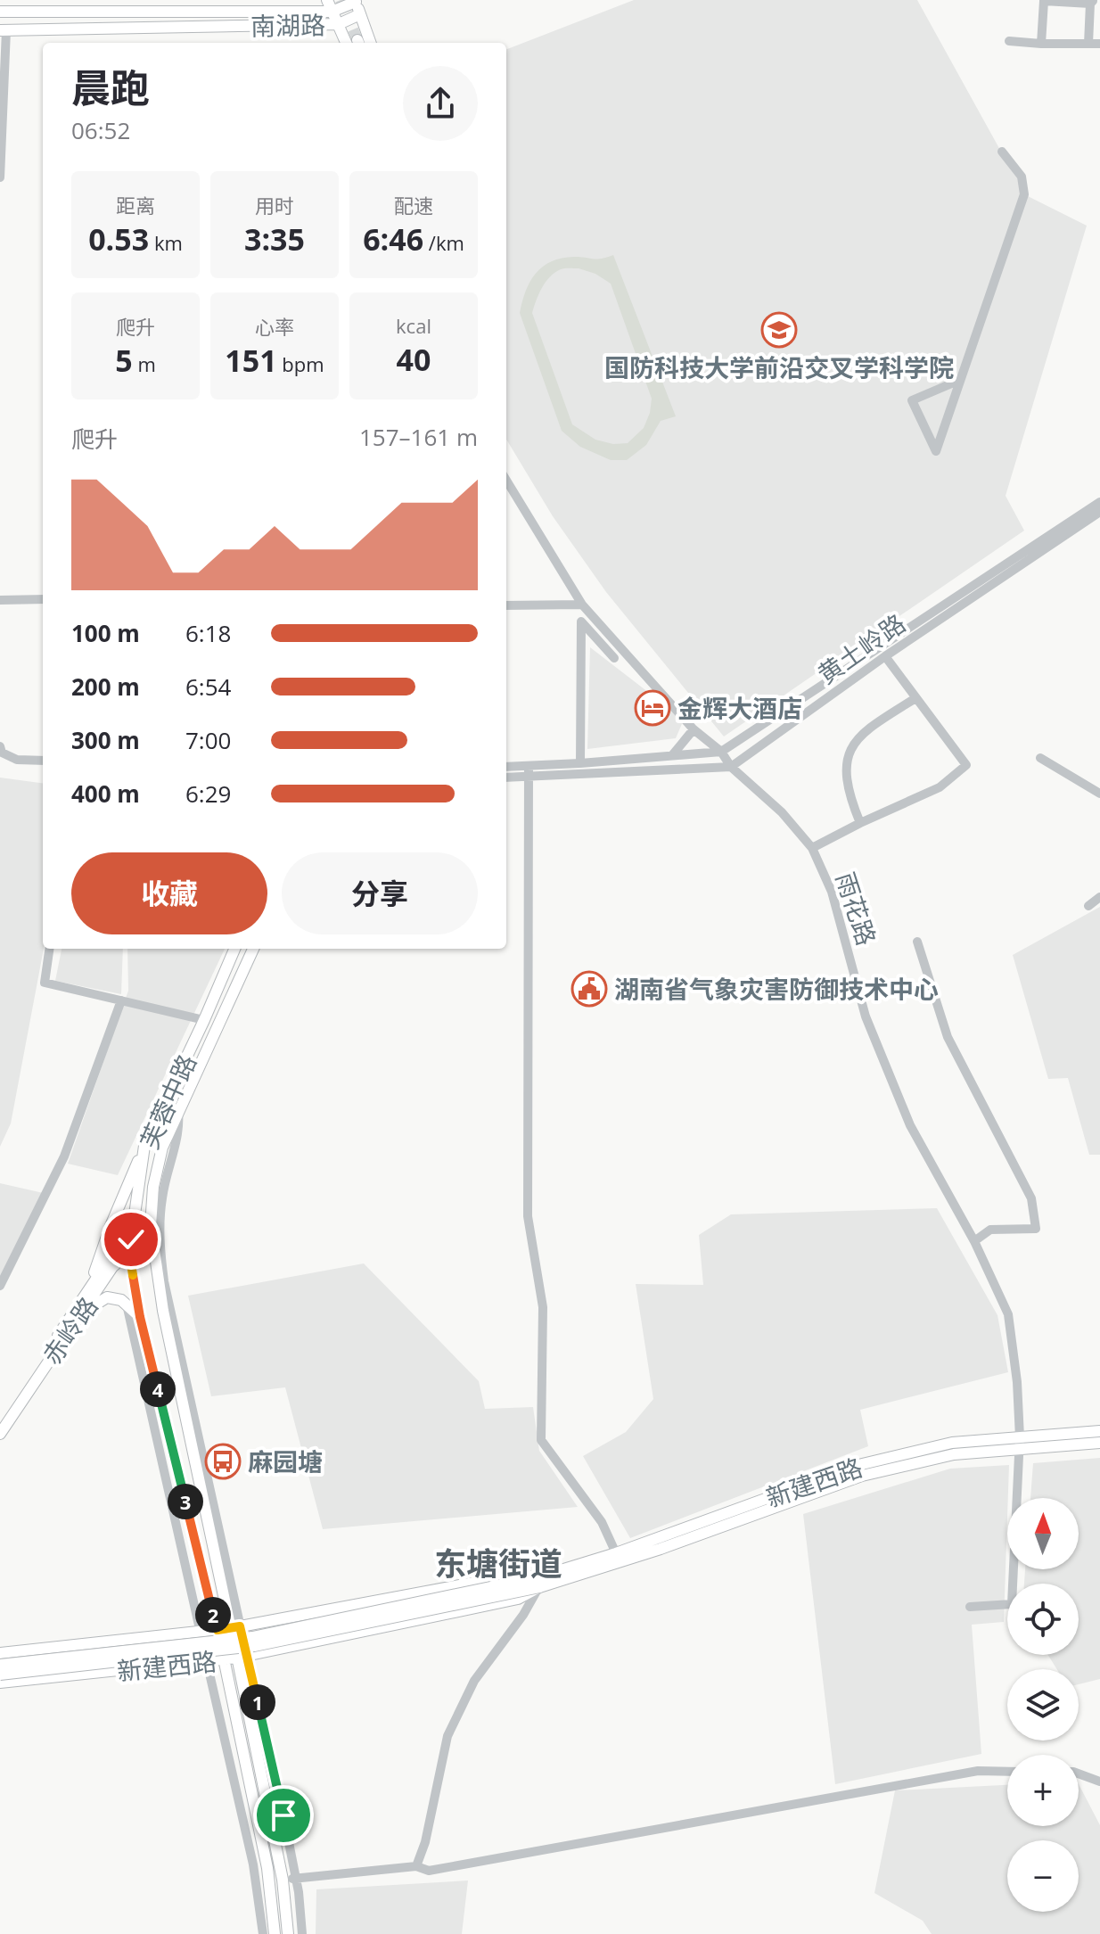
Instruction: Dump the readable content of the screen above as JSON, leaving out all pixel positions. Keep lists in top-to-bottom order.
{
  "streets": {
    "main road": [
      "南湖路",
      "芙蓉中路",
      "赤岭路",
      "新建西路"
    ],
    "street": ["黄土岭路", "雨花路"]
  },
  "crossings": [
    ["黄土岭路", "雨花路"],
    ["雨花路", "新建西路"],
    ["芙蓉中路", "赤岭路"],
    ["芙蓉中路", "新建西路"]
  ],
  "districts": ["东塘街道"],
  "places": {
    "school or university": ["国防科技大学前沿交叉学科学院"],
    "hotel": ["金辉大酒店"],
    "public building": ["湖南省气象灾害防御技术中心"],
    "bus stop": ["麻园塘"]
  },
  "north": "top",
  "page": {
    "heading": ["晨跑", "06:52"],
    "stats": [
      ["距离", "0.53 km"],
      ["用时", "3:35"],
      ["配速", "6:46 /km"],
      ["爬升", "5 m"],
      ["心率", "151 bpm"],
      ["kcal", "40"]
    ],
    "chart": ["爬升", "157–161 m"],
    "list": [
      {
        "name": "100 m",
        "note": "6:18"
      },
      {
        "name": "200 m",
        "note": "6:54"
      },
      {
        "name": "300 m",
        "note": "7:00"
      },
      {
        "name": "400 m",
        "note": "6:29"
      }
    ],
    "buttons": ["收藏", "分享"],
    "pins": [
      "4",
      "3",
      "2",
      "1"
    ],
    "map_buttons": ["+", "−"]
  }
}
